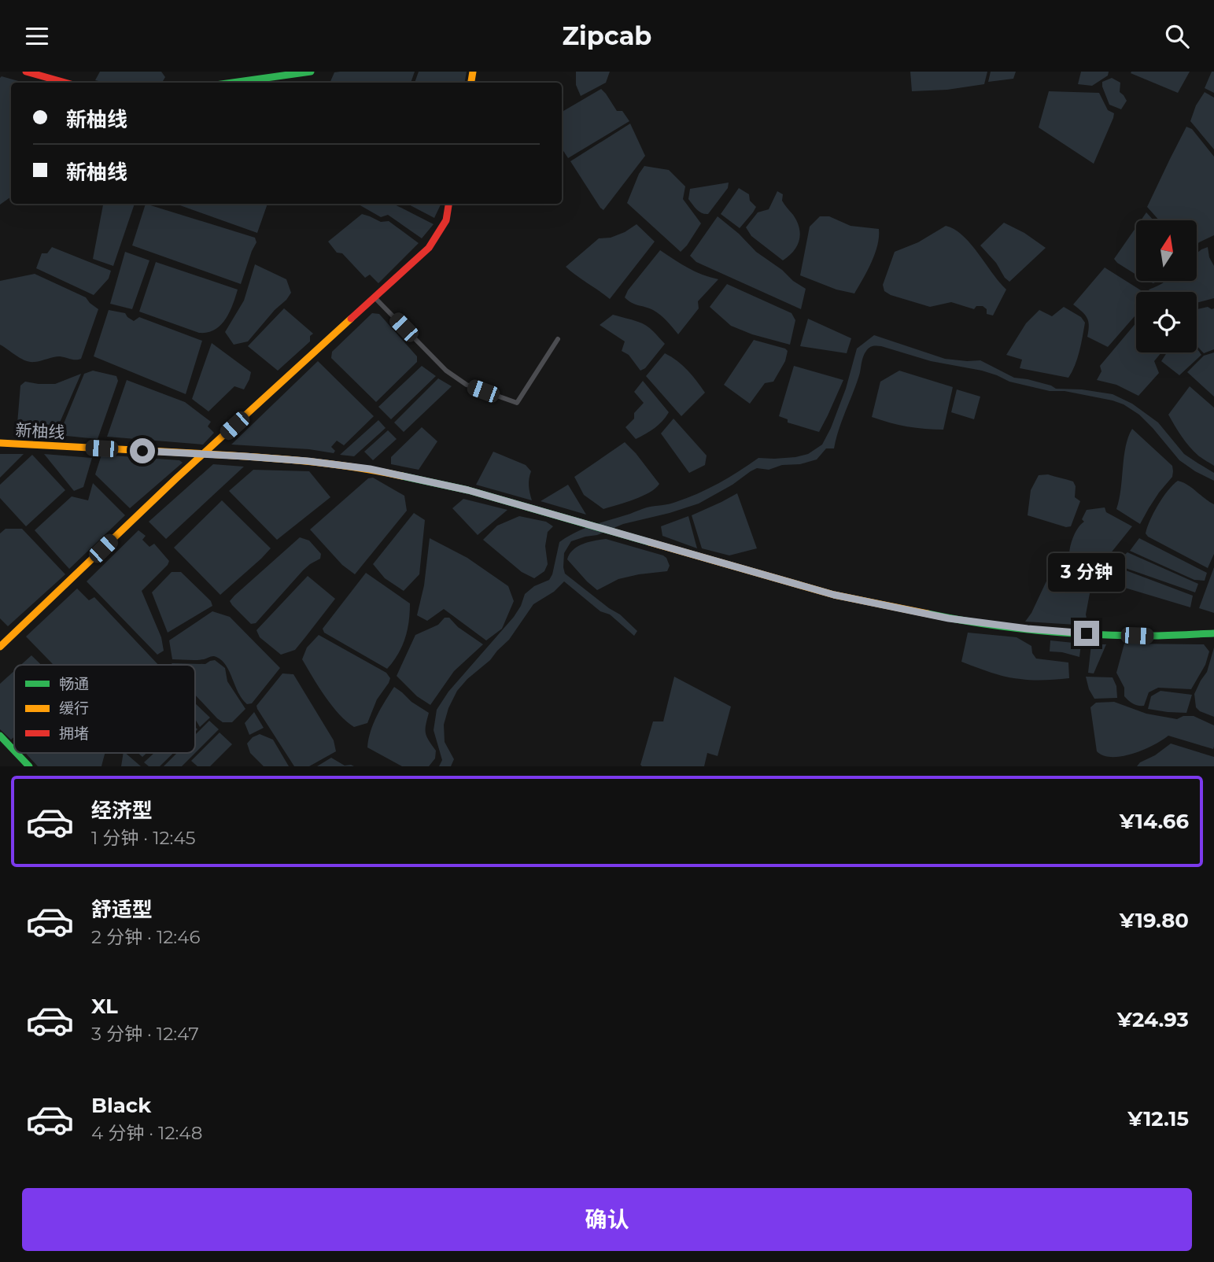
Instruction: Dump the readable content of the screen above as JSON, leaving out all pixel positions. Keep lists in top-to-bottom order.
{
  "streets": {
    "main road": ["新柚线"]
  },
  "legend": ["畅通", "缓行", "拥堵"],
  "north": "top",
  "page": {
    "header": "Zipcab",
    "banner": ["新柚线", "新柚线"],
    "bubble": "3 分钟",
    "list": [
      {
        "name": "经济型",
        "note": "1 分钟 · 12:45",
        "value": "¥14.66"
      },
      {
        "name": "舒适型",
        "note": "2 分钟 · 12:46",
        "value": "¥19.80"
      },
      {
        "name": "XL",
        "note": "3 分钟 · 12:47",
        "value": "¥24.93"
      },
      {
        "name": "Black",
        "note": "4 分钟 · 12:48",
        "value": "¥12.15"
      }
    ],
    "buttons": "确认"
  }
}
